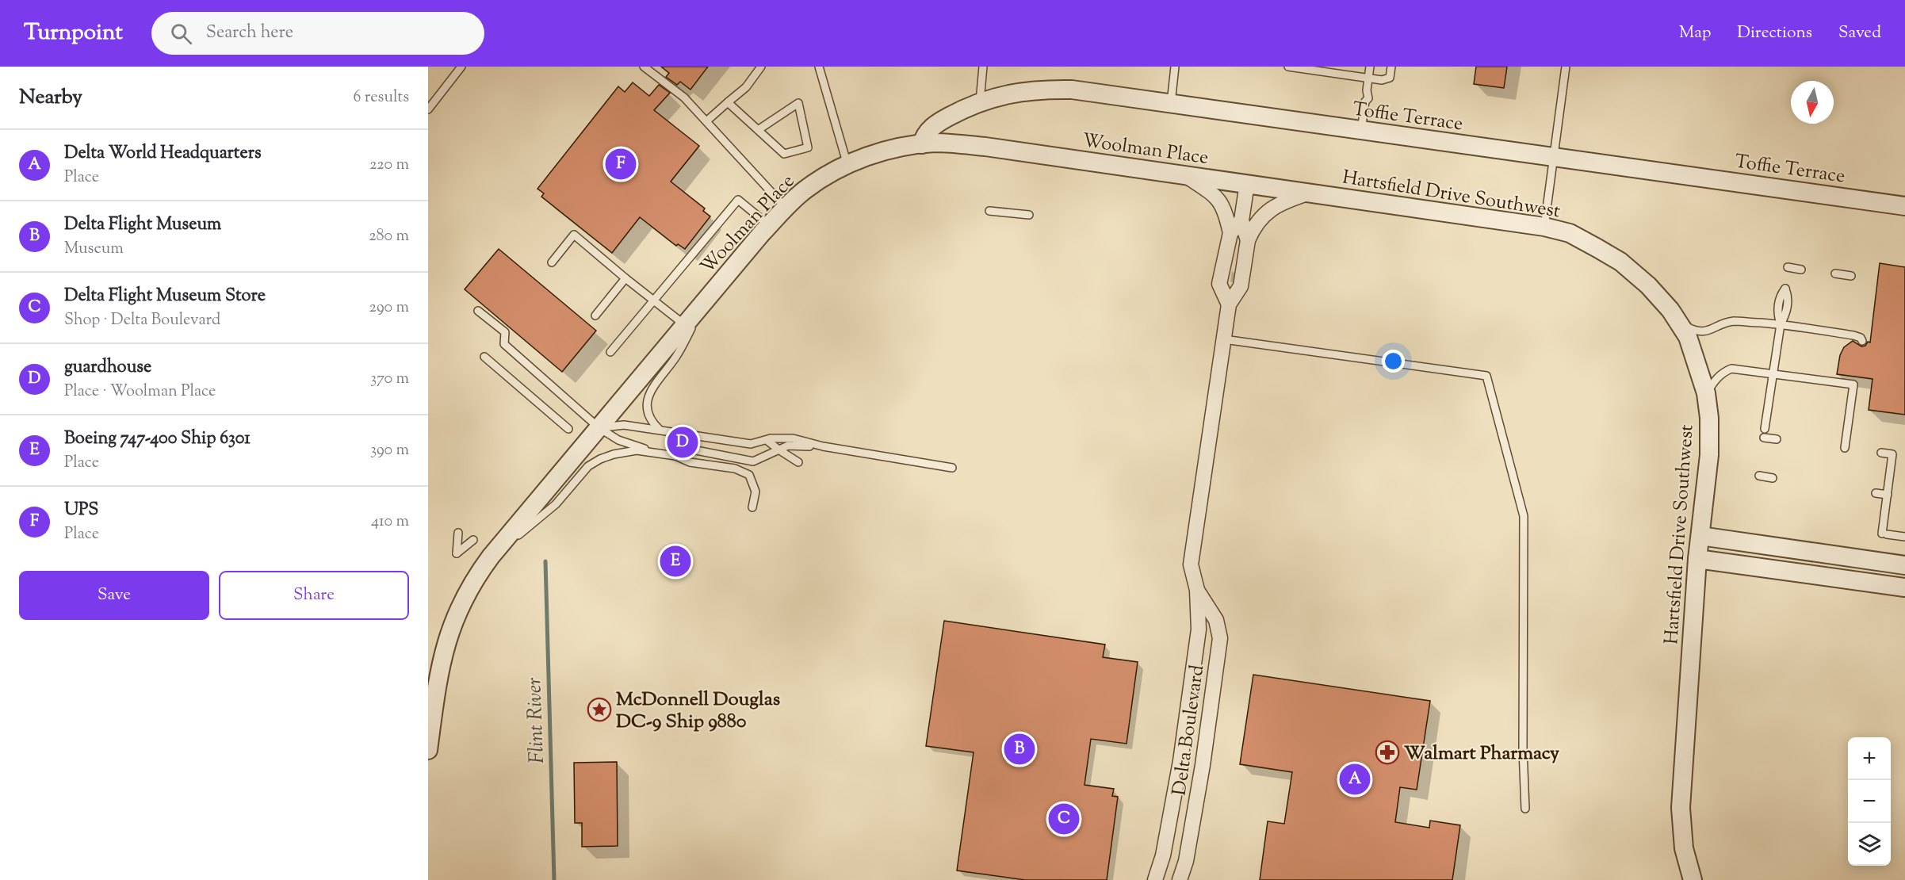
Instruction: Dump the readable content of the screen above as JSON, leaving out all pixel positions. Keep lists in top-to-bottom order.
{
  "streets": {
    "street": [
      "Toffie Terrace",
      "Woolman Place",
      "Hartsfield Drive Southwest",
      "Delta Boulevard"
    ]
  },
  "crossings": [
    ["Toffie Terrace", "Woolman Place"],
    ["Woolman Place", "Hartsfield Drive Southwest"],
    ["Woolman Place", "Delta Boulevard"],
    ["Hartsfield Drive Southwest", "Delta Boulevard"]
  ],
  "water": ["Flint River"],
  "places": {
    "place": ["McDonnell Douglas DC-9 Ship 9880"],
    "pharmacy": ["Walmart Pharmacy"]
  },
  "north": "bottom",
  "page": {
    "header": "Turnpoint",
    "search": "Search here",
    "nav": ["Map", "Directions", "Saved"],
    "heading": ["Nearby", "6 results"],
    "list": [
      {
        "mark": "A",
        "name": "Delta World Headquarters",
        "note": "Place",
        "value": "220 m"
      },
      {
        "mark": "B",
        "name": "Delta Flight Museum",
        "note": "Museum",
        "value": "280 m"
      },
      {
        "mark": "C",
        "name": "Delta Flight Museum Store",
        "note": "Shop · Delta Boulevard",
        "value": "290 m"
      },
      {
        "mark": "D",
        "name": "guardhouse",
        "note": "Place · Woolman Place",
        "value": "370 m"
      },
      {
        "mark": "E",
        "name": "Boeing 747-400 Ship 6301",
        "note": "Place",
        "value": "390 m"
      },
      {
        "mark": "F",
        "name": "UPS",
        "note": "Place",
        "value": "410 m"
      }
    ],
    "pins": [
      "F",
      "D",
      "E",
      "B",
      "A",
      "C"
    ],
    "buttons": ["Save", "Share"],
    "map_buttons": ["+", "−"]
  }
}
